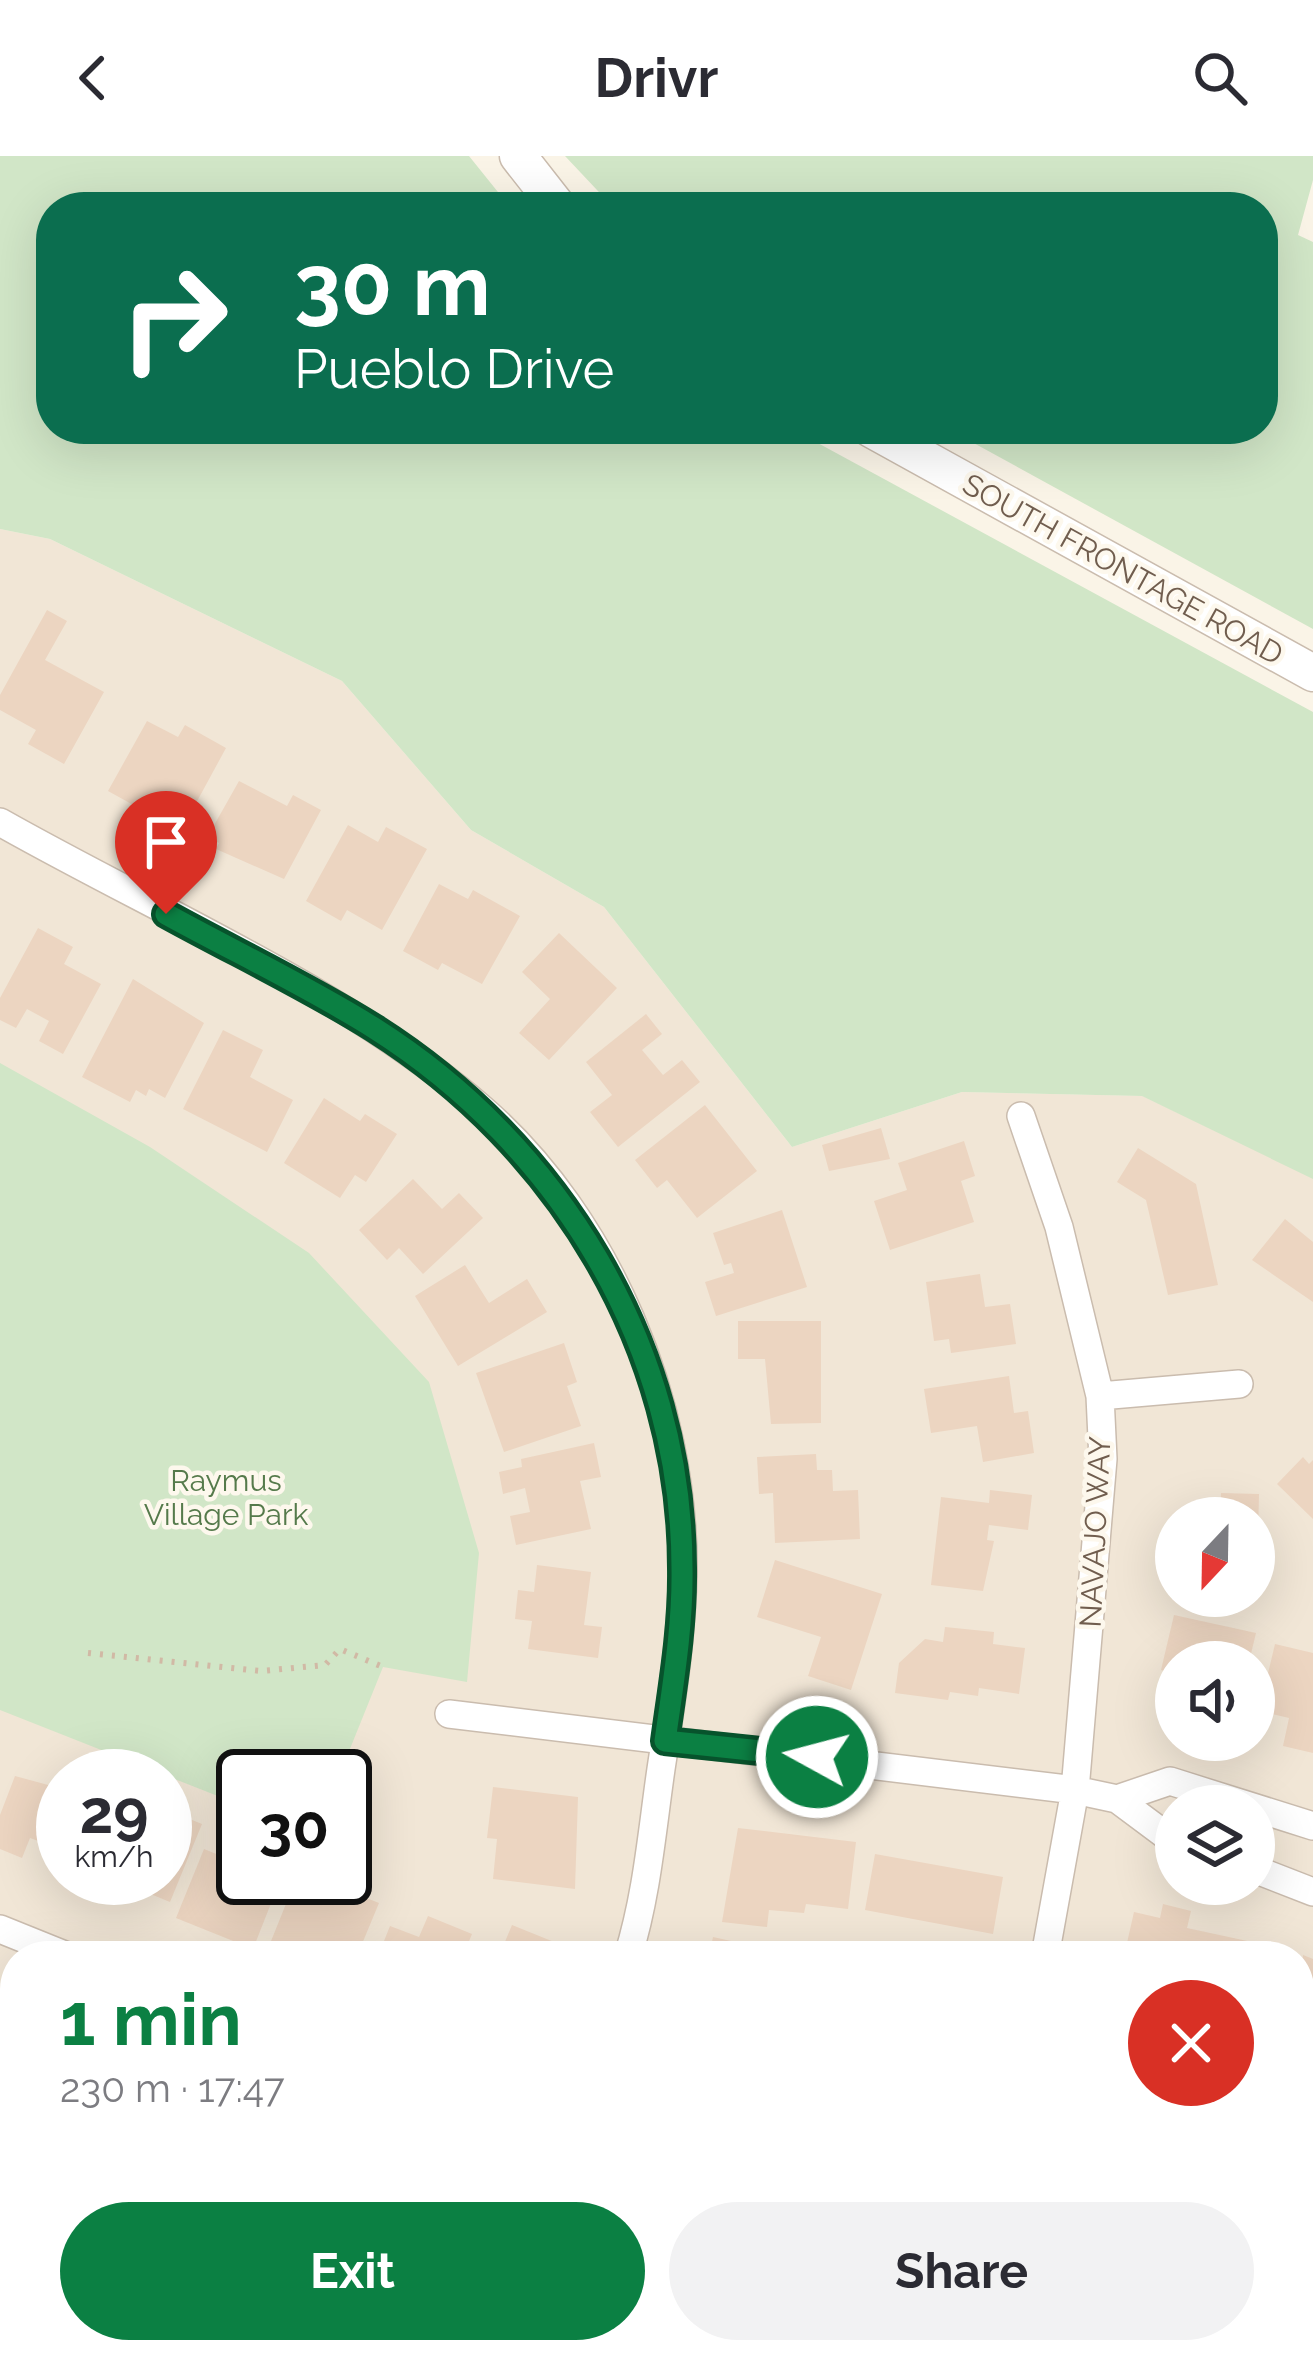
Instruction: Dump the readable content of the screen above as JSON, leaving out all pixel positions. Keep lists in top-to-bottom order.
{
  "streets": {
    "street": ["SOUTH FRONTAGE ROAD", "NAVAJO WAY"]
  },
  "parks": ["Raymus Village Park"],
  "north": "bottom",
  "page": {
    "header": "Drivr",
    "turn": ["30 m", "Pueblo Drive"],
    "speed": "29 km/h",
    "limit": "30",
    "heading": ["1 min", "230 m · 17:47"],
    "buttons": ["Exit", "Share"]
  }
}
